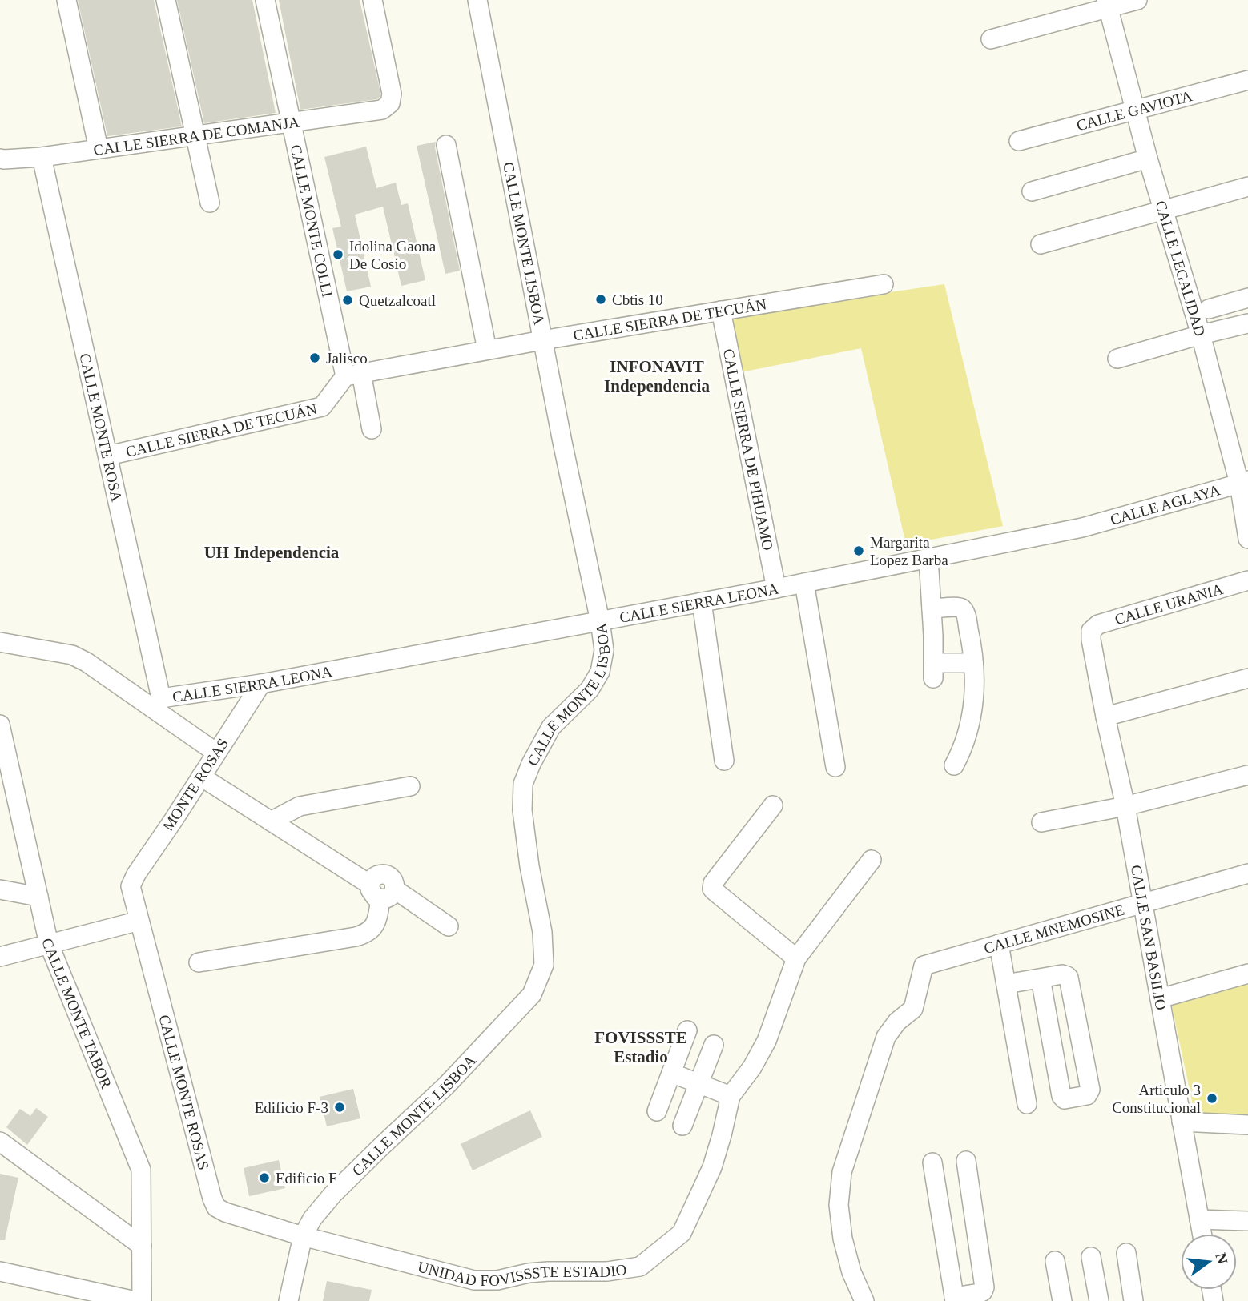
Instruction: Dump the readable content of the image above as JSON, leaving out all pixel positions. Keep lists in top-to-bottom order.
{
  "streets": {
    "street": [
      "CALLE GAVIOTA",
      "CALLE SIERRA DE COMANJA",
      "CALLE MONTE COLLI",
      "CALLE MONTE LISBOA",
      "CALLE LEGALIDAD",
      "CALLE SIERRA DE TECUÁN",
      "CALLE MONTE ROSA",
      "CALLE SIERRA DE PIHUAMO",
      "CALLE AGLAYA",
      "CALLE SIERRA LEONA",
      "CALLE URANIA",
      "MONTE ROSAS",
      "CALLE MNEMOSINE",
      "CALLE SAN BASILIO",
      "CALLE MONTE TABOR",
      "CALLE MONTE ROSAS",
      "UNIDAD FOVISSSTE ESTADIO"
    ]
  },
  "crossings": [
    ["CALLE GAVIOTA", "CALLE LEGALIDAD"],
    ["CALLE SIERRA DE COMANJA", "CALLE MONTE COLLI"],
    ["CALLE SIERRA DE COMANJA", "CALLE MONTE ROSA"],
    ["CALLE MONTE COLLI", "CALLE SIERRA DE TECUÁN"],
    ["CALLE MONTE LISBOA", "CALLE SIERRA DE TECUÁN"],
    ["CALLE MONTE LISBOA", "CALLE SIERRA LEONA"],
    ["CALLE MONTE LISBOA", "CALLE MONTE ROSAS"],
    ["CALLE MONTE LISBOA", "UNIDAD FOVISSSTE ESTADIO"],
    ["CALLE LEGALIDAD", "CALLE AGLAYA"],
    ["CALLE SIERRA DE TECUÁN", "CALLE MONTE ROSA"],
    ["CALLE SIERRA DE TECUÁN", "CALLE SIERRA DE PIHUAMO"],
    ["CALLE MONTE ROSA", "CALLE SIERRA LEONA"],
    ["CALLE SIERRA DE PIHUAMO", "CALLE SIERRA LEONA"],
    ["CALLE AGLAYA", "CALLE SIERRA LEONA"],
    ["CALLE SIERRA LEONA", "MONTE ROSAS"],
    ["CALLE URANIA", "CALLE SAN BASILIO"],
    ["MONTE ROSAS", "CALLE MONTE ROSAS"],
    ["CALLE MNEMOSINE", "CALLE SAN BASILIO"],
    ["CALLE MONTE ROSAS", "UNIDAD FOVISSSTE ESTADIO"]
  ],
  "districts": ["INFONAVIT Independencia", "UH Independencia", "FOVISSSTE Estadio"],
  "places": [
    "Idolina Gaona De Cosio",
    "Cbtis 10",
    "Quetzalcoatl",
    "Jalisco",
    "Margarita Lopez Barba",
    "Articulo 3 Constitucional",
    "Edificio F-3",
    "Edificio F"
  ],
  "north": "right"
}
